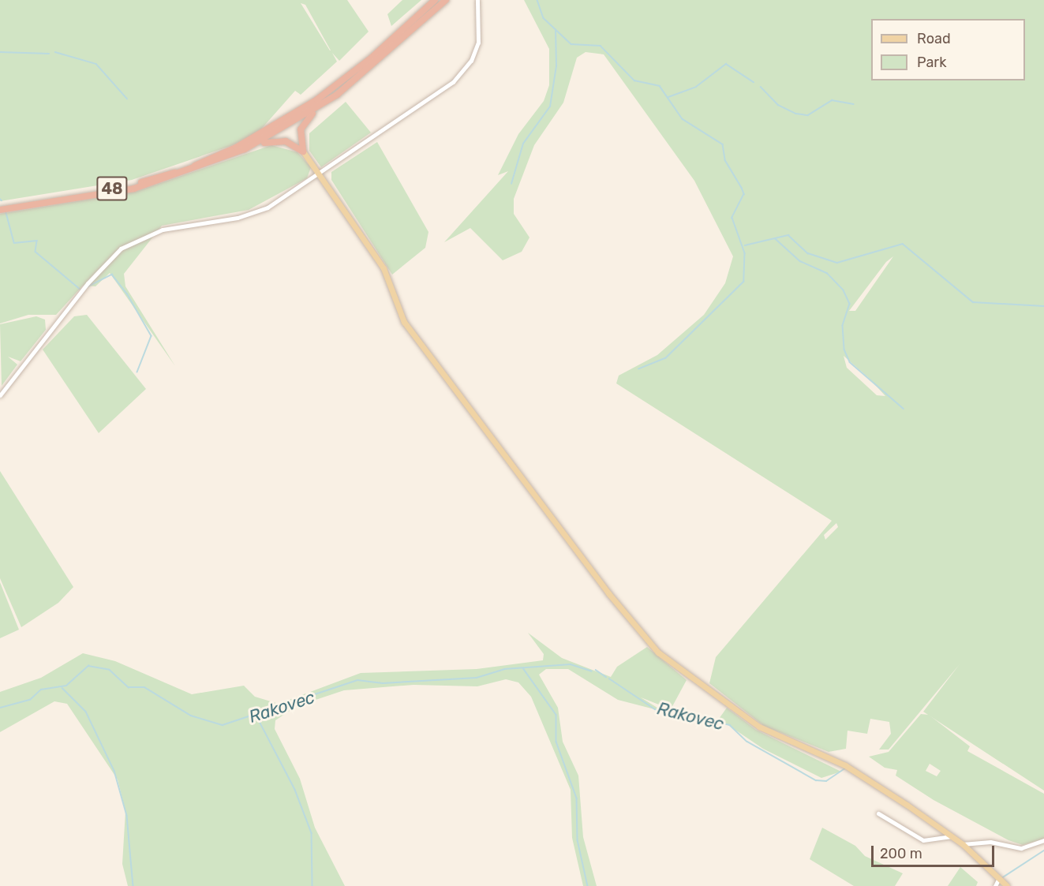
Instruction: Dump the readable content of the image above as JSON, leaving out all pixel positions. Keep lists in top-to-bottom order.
{
  "streets": {
    "highway": ["48"]
  },
  "water": ["Rakovec"],
  "legend": ["Road", "Park"],
  "scale_bar": "200 m"
}
